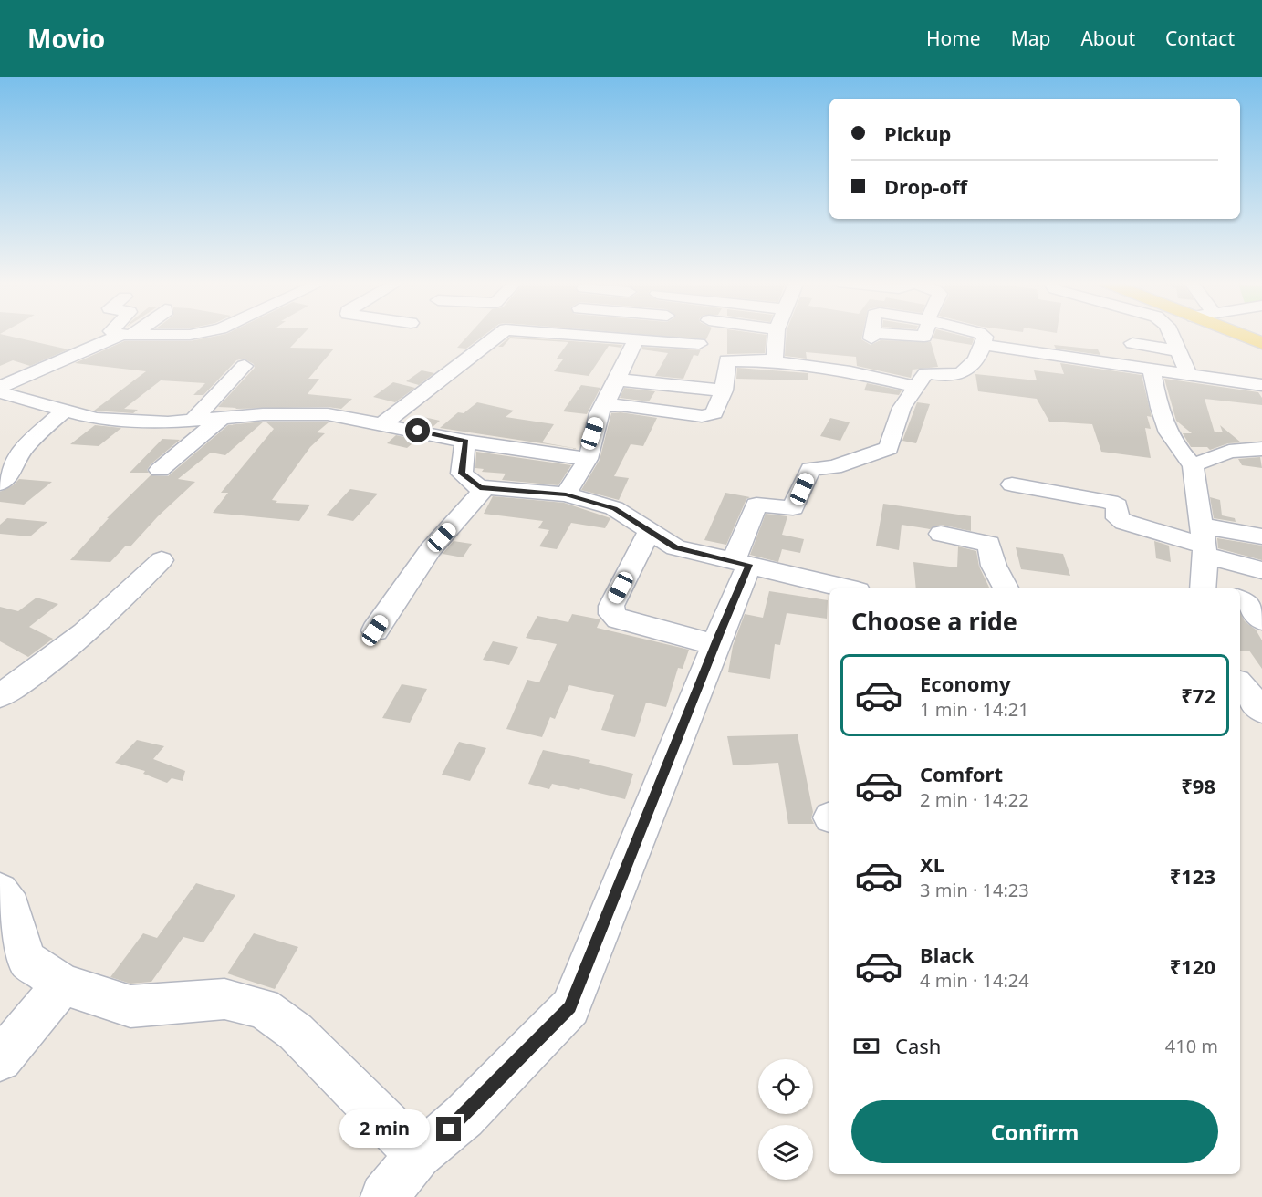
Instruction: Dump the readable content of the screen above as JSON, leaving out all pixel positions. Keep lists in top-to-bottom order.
{
  "page": {
    "header": "Movio",
    "nav": [
      "Home",
      "Map",
      "About",
      "Contact"
    ],
    "banner": ["Pickup", "Drop-off"],
    "heading": "Choose a ride",
    "list": [
      {
        "name": "Economy",
        "note": "1 min · 14:21",
        "value": "₹72"
      },
      {
        "name": "Comfort",
        "note": "2 min · 14:22",
        "value": "₹98"
      },
      {
        "name": "XL",
        "note": "3 min · 14:23",
        "value": "₹123"
      },
      {
        "name": "Black",
        "note": "4 min · 14:24",
        "value": "₹120"
      }
    ],
    "pay": ["Cash", "410 m"],
    "buttons": "Confirm",
    "bubble": "2 min"
  }
}
